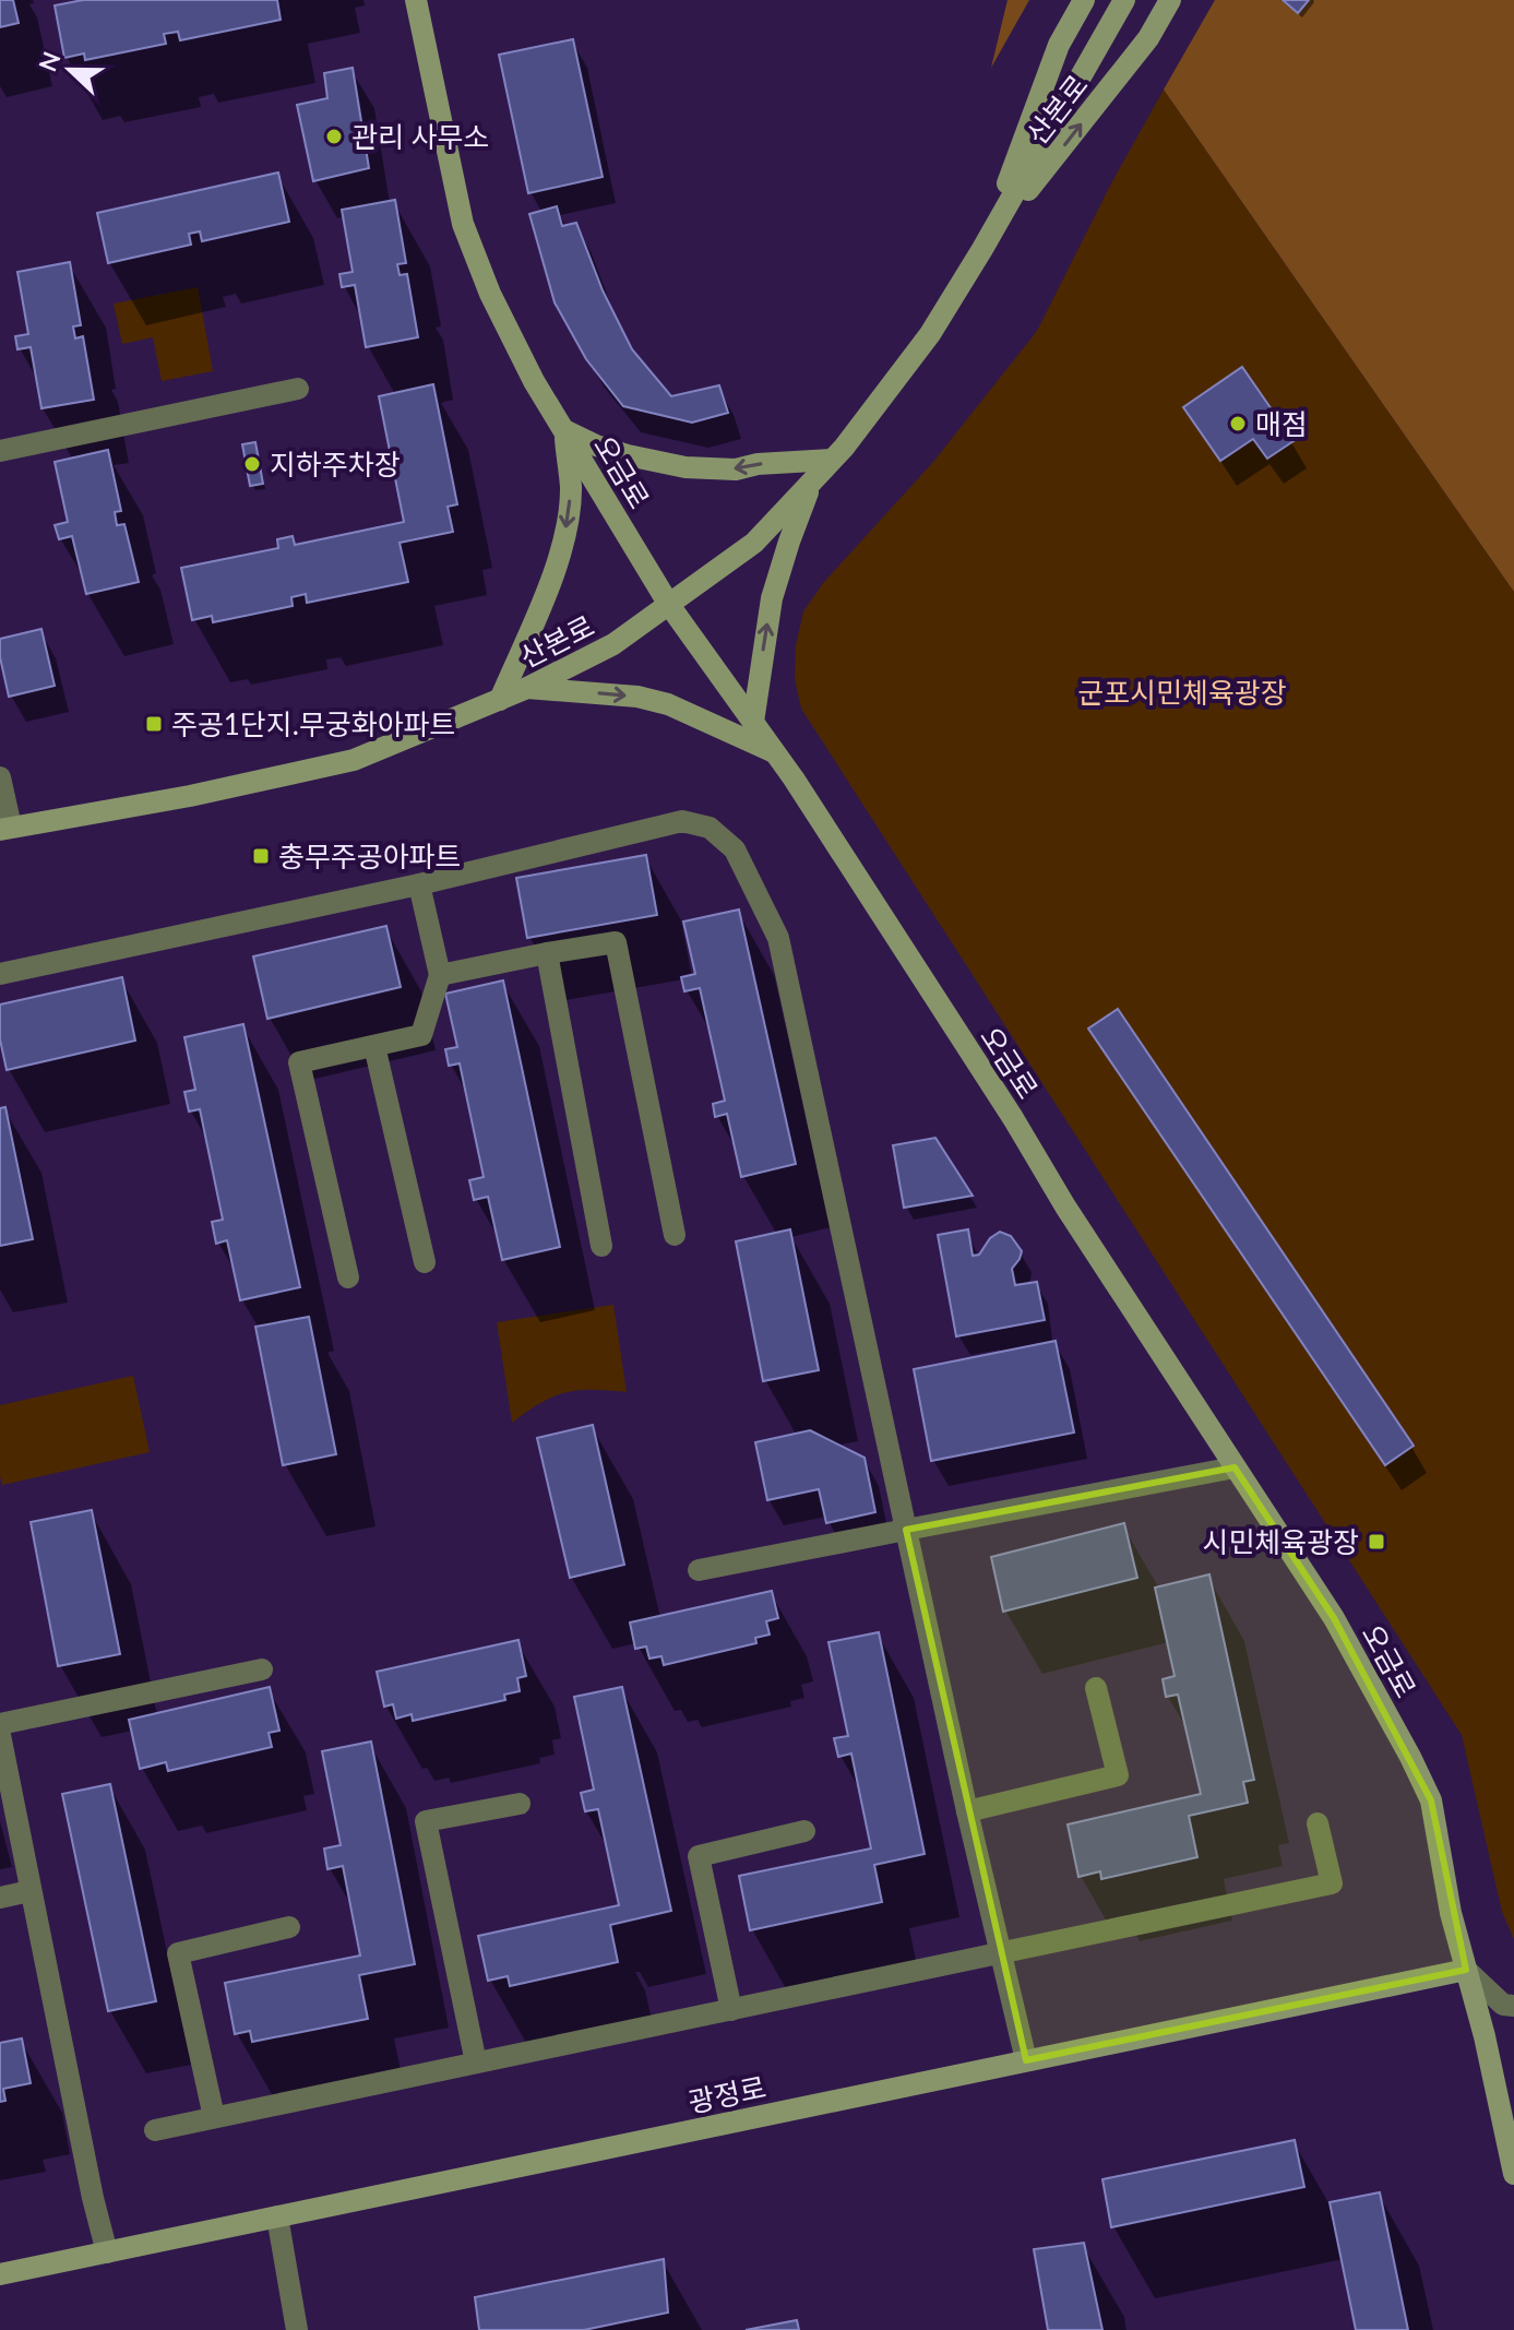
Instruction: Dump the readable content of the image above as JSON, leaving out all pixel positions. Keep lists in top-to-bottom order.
{
  "streets": {
    "street": ["산본로", "오금로", "광정로"]
  },
  "crossings": [
    ["산본로", "오금로"],
    ["오금로", "광정로"]
  ],
  "parks": ["군포시민체육광장"],
  "places": {
    "other": ["관리 사무소", "매점", "지하주차장"],
    "transit": ["주공1단지.무궁화아파트", "충무주공아파트", "시민체육광장"]
  },
  "north": "left"
}
